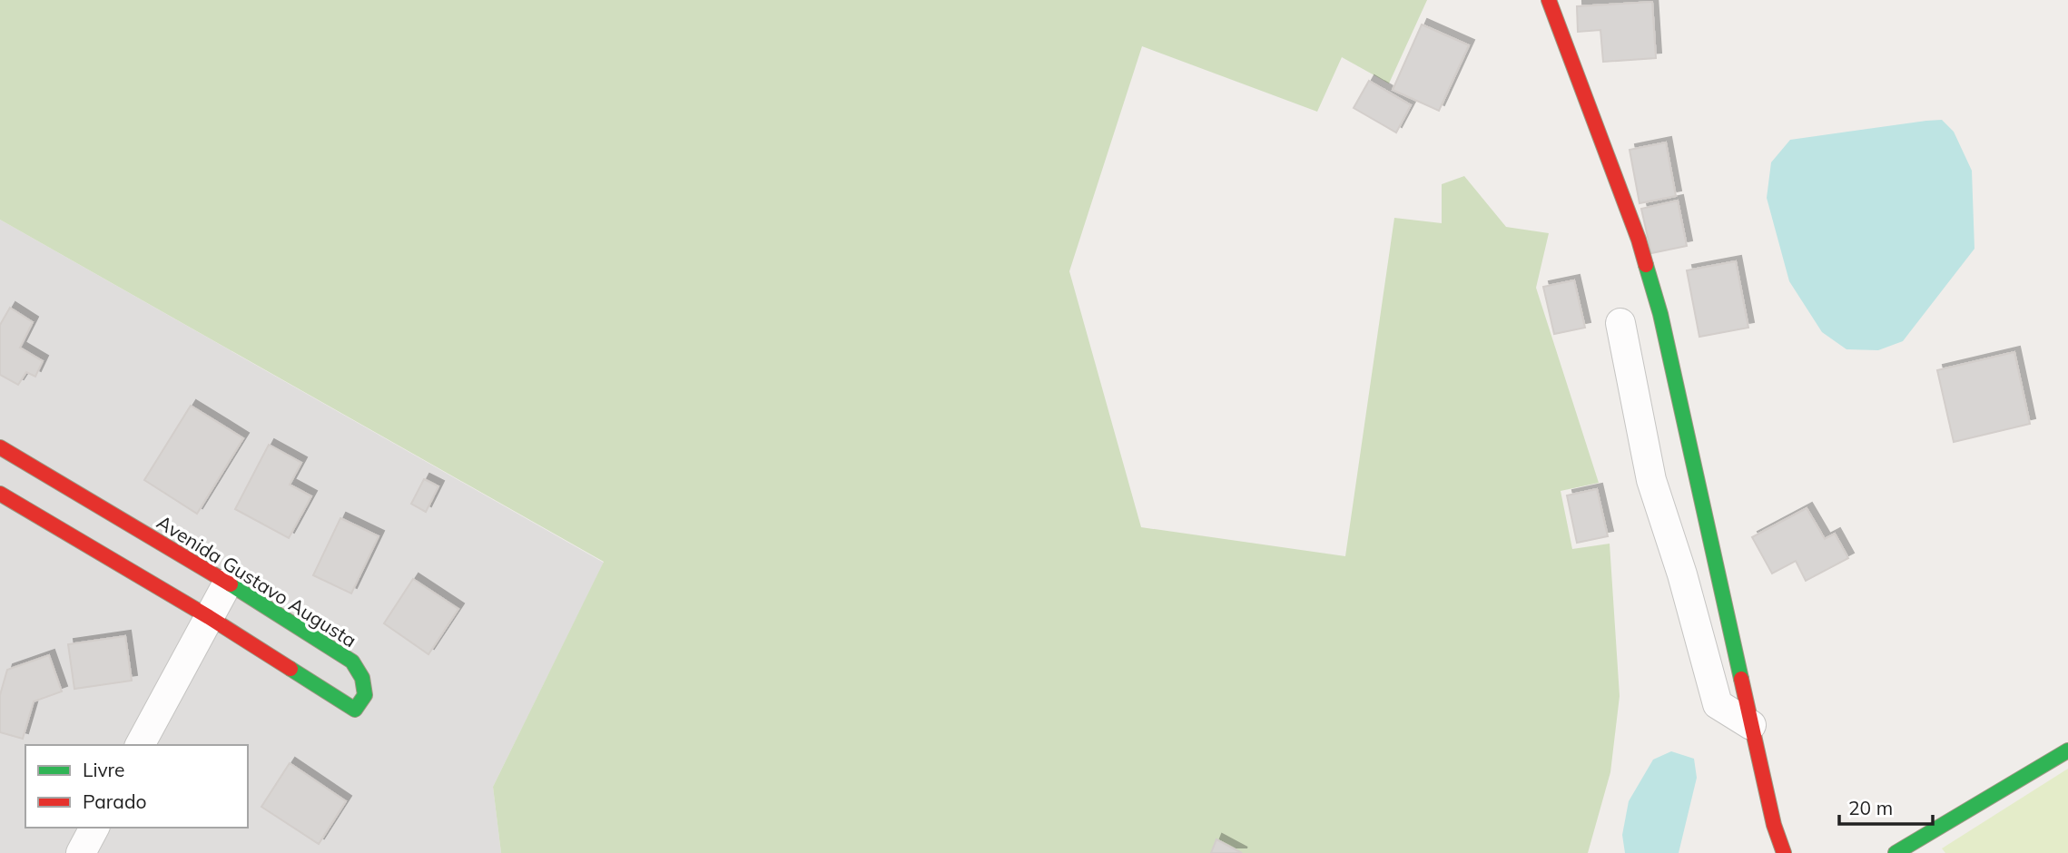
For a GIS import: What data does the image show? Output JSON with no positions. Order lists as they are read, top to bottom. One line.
{"streets":{"street":["Avenida Gustavo Augusta"]},"legend":["Livre","Parado"],"scale_bar":"20 m"}
